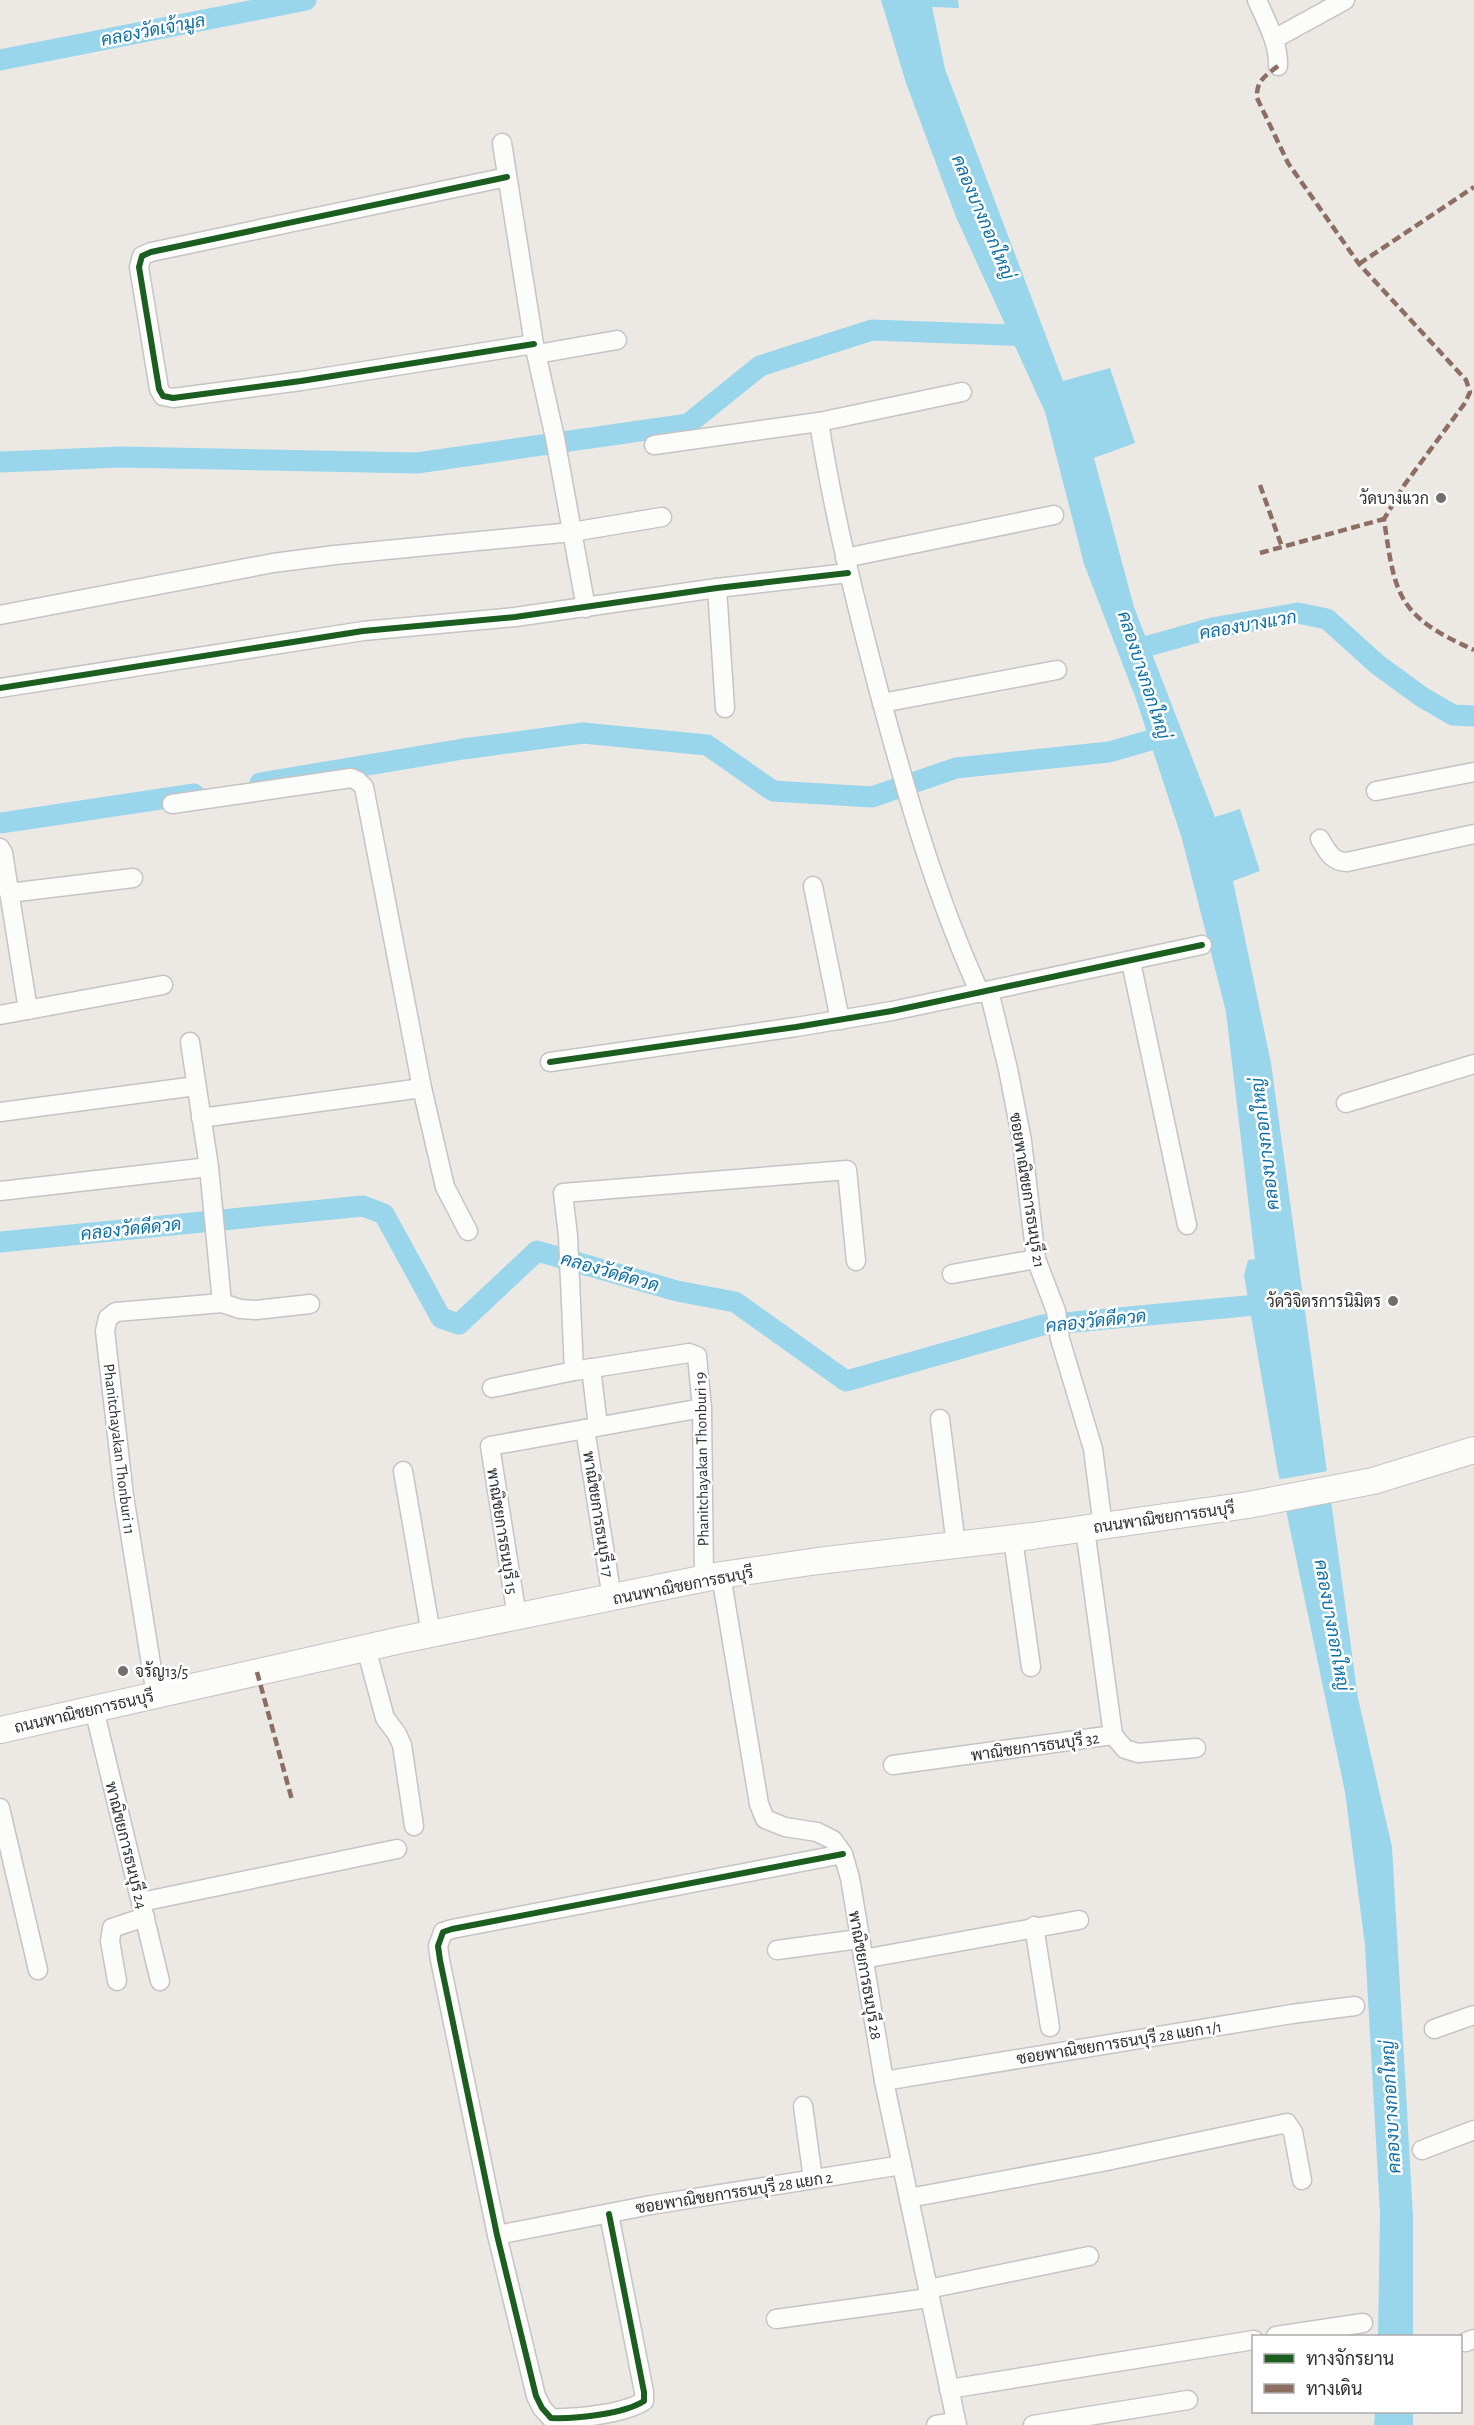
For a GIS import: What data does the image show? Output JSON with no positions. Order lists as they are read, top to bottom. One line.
{"streets":{"main road":["ถนนพาณิชยการธนบุรี"],"street":["ซอยพาณิชยการธนบุรี 21","Phanitchayakan Thonburi 11","Phanitchayakan Thonburi 19","พาณิชยการธนบุรี 17","พาณิชยการธนบุรี 15","พาณิชยการธนบุรี 32","พาณิชยการธนบุรี 24","พาณิชยการธนบุรี 28","ซอยพาณิชยการธนบุรี 28 แยก 1/1","ซอยพาณิชยการธนบุรี 28 แยก 2"]},"crossings":[["ซอยพาณิชยการธนบุรี 21","ถนนพาณิชยการธนบุรี"],["ซอยพาณิชยการธนบุรี 21","พาณิชยการธนบุรี 32"],["Phanitchayakan Thonburi 11","ถนนพาณิชยการธนบุรี"],["Phanitchayakan Thonburi 19","พาณิชยการธนบุรี 17"],["Phanitchayakan Thonburi 19","ถนนพาณิชยการธนบุรี"],["พาณิชยการธนบุรี 17","ถนนพาณิชยการธนบุรี"],["พาณิชยการธนบุรี 17","พาณิชยการธนบุรี 15"],["ถนนพาณิชยการธนบุรี","พาณิชยการธนบุรี 15"],["ถนนพาณิชยการธนบุรี","พาณิชยการธนบุรี 32"],["ถนนพาณิชยการธนบุรี","พาณิชยการธนบุรี 24"],["พาณิชยการธนบุรี 28","ซอยพาณิชยการธนบุรี 28 แยก 1/1"],["พาณิชยการธนบุรี 28","ซอยพาณิชยการธนบุรี 28 แยก 2"]],"water":["คลองวัดเจ้ามูล","คลองบางกอกใหญ่","คลองบางแวก","คลองวัดดีดวด"],"places":["วัดบางแวก","วัดวิจิตรการนิมิตร","จรัญ13/5"],"legend":["ทางจักรยาน","ทางเดิน"]}
